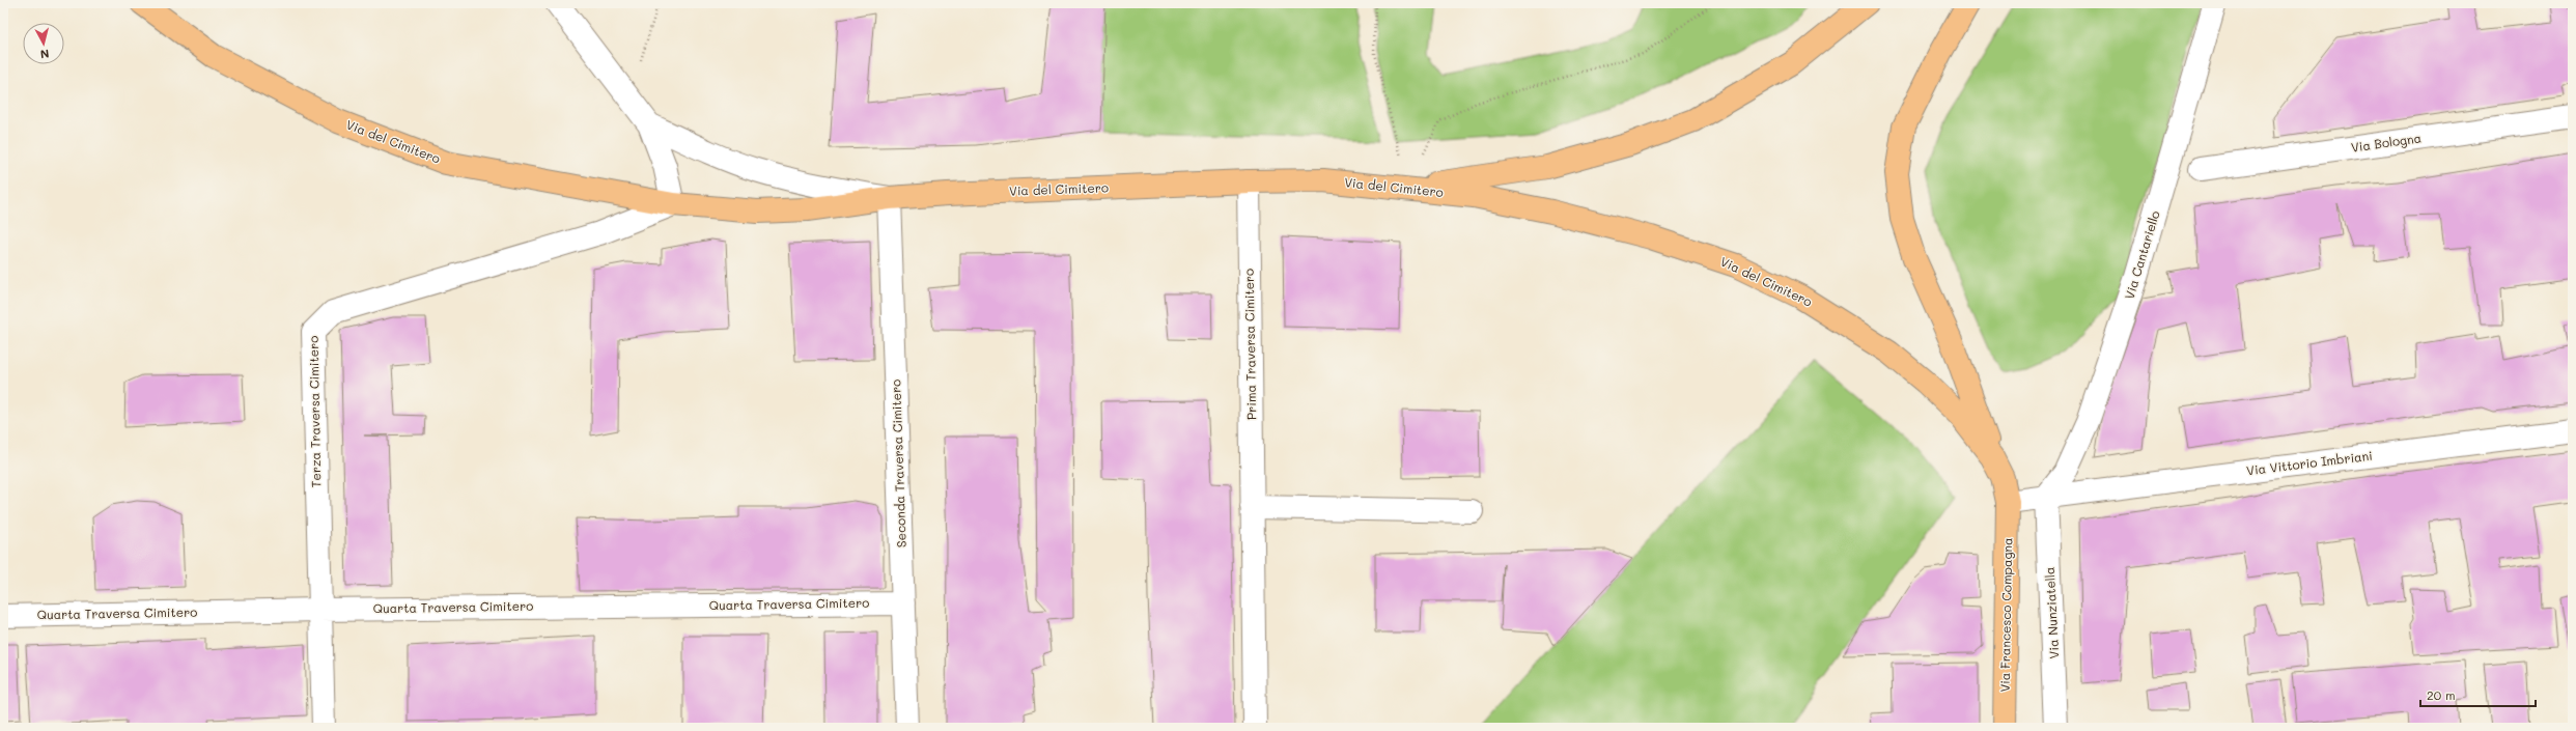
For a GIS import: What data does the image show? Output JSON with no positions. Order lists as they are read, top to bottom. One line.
{"streets":{"main road":["Via del Cimitero","Via Francesco Compagna"],"street":["Via Bologna","Via Cantariello","Prima Traversa Cimitero","Terza Traversa Cimitero","Seconda Traversa Cimitero","Via Vittorio Imbriani","Quarta Traversa Cimitero","Via Nunziatella"]},"crossings":[["Via del Cimitero","Prima Traversa Cimitero"],["Via del Cimitero","Terza Traversa Cimitero"],["Via del Cimitero","Seconda Traversa Cimitero"],["Via del Cimitero","Via Vittorio Imbriani"],["Via del Cimitero","Via Francesco Compagna"],["Via Cantariello","Via Vittorio Imbriani"],["Via Cantariello","Via Nunziatella"],["Terza Traversa Cimitero","Quarta Traversa Cimitero"],["Seconda Traversa Cimitero","Quarta Traversa Cimitero"],["Via Vittorio Imbriani","Via Nunziatella"],["Via Vittorio Imbriani","Via Francesco Compagna"]],"scale_bar":"20 m","north":"bottom"}
